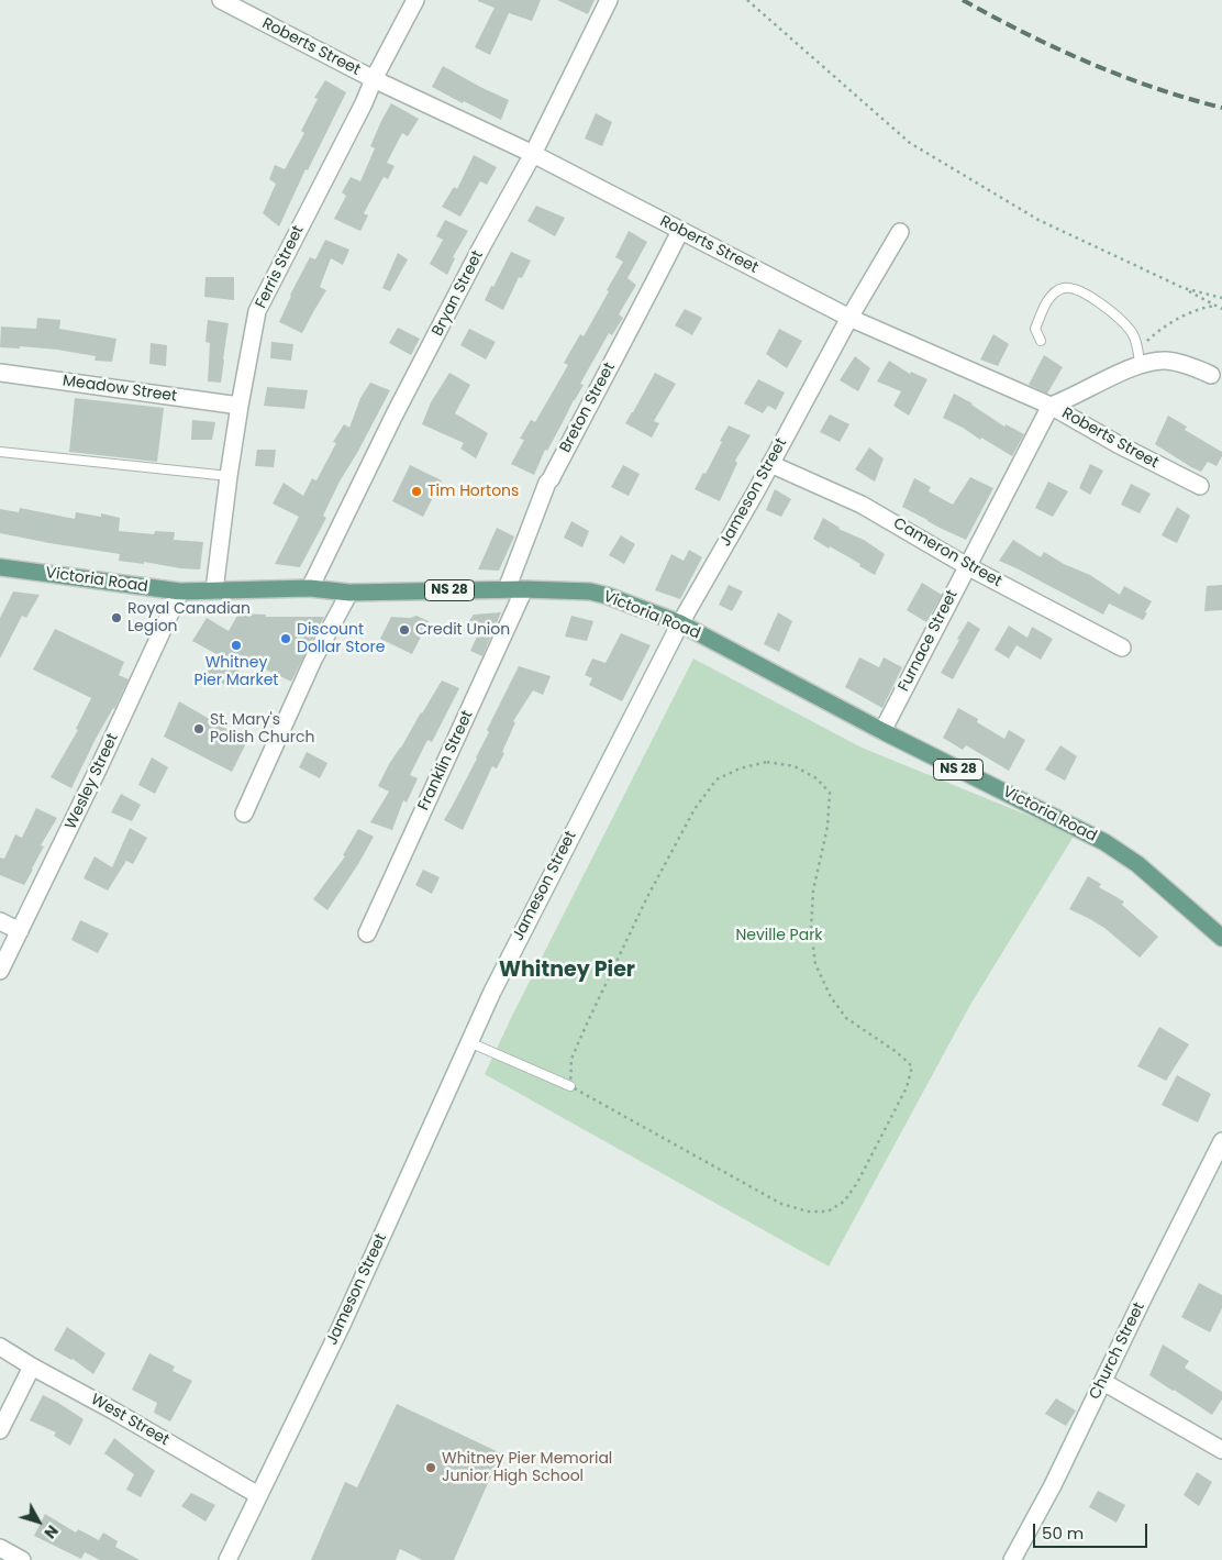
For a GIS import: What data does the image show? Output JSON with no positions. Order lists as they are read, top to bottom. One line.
{"streets":{"main road":["Victoria Road","NS 28"],"street":["Roberts Street","Ferris Street","Bryan Street","Meadow Street","Breton Street","Jameson Street","Cameron Street","Furnace Street","Franklin Street","Wesley Street","Church Street","West Street"]},"crossings":[["Roberts Street","Ferris Street"],["Roberts Street","Bryan Street"],["Roberts Street","Breton Street"],["Roberts Street","Jameson Street"],["Roberts Street","Furnace Street"],["Ferris Street","Meadow Street"],["Ferris Street","Victoria Road"],["Bryan Street","Victoria Road"],["Breton Street","Victoria Road"],["Jameson Street","Cameron Street"],["Jameson Street","Victoria Road"],["Jameson Street","West Street"],["Cameron Street","Furnace Street"],["Victoria Road","Furnace Street"],["Victoria Road","Franklin Street"],["Victoria Road","Wesley Street"]],"districts":["Whitney Pier"],"parks":["Neville Park"],"places":["Tim Hortons","Royal Canadian Legion","Credit Union","Discount Dollar Store","Whitney Pier Market","St. Mary's Polish Church","Whitney Pier Memorial Junior High School"],"scale_bar":"50 m","north":"bottom right"}
